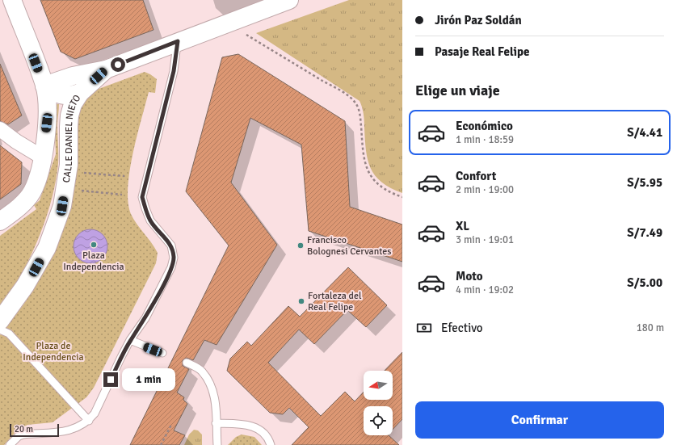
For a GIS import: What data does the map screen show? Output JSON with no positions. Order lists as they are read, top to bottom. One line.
{"streets":{"street":["CALLE DANIEL NIETO"]},"parks":["Plaza de Independencia"],"places":["Plaza Independencia","Francisco Bolognesi Cervantes","Fortaleza del Real Felipe"],"scale_bar":"20 m","north":"left","page":{"banner":["Jirón Paz Soldán","Pasaje Real Felipe"],"heading":"Elige un viaje","list":[{"name":"Económico","note":"1 min · 18:59","value":"S/4.41"},{"name":"Confort","note":"2 min · 19:00","value":"S/5.95"},{"name":"XL","note":"3 min · 19:01","value":"S/7.49"},{"name":"Moto","note":"4 min · 19:02","value":"S/5.00"}],"pay":["Efectivo","180 m"],"bubble":"1 min","buttons":"Confirmar","scale":"20 m"}}
